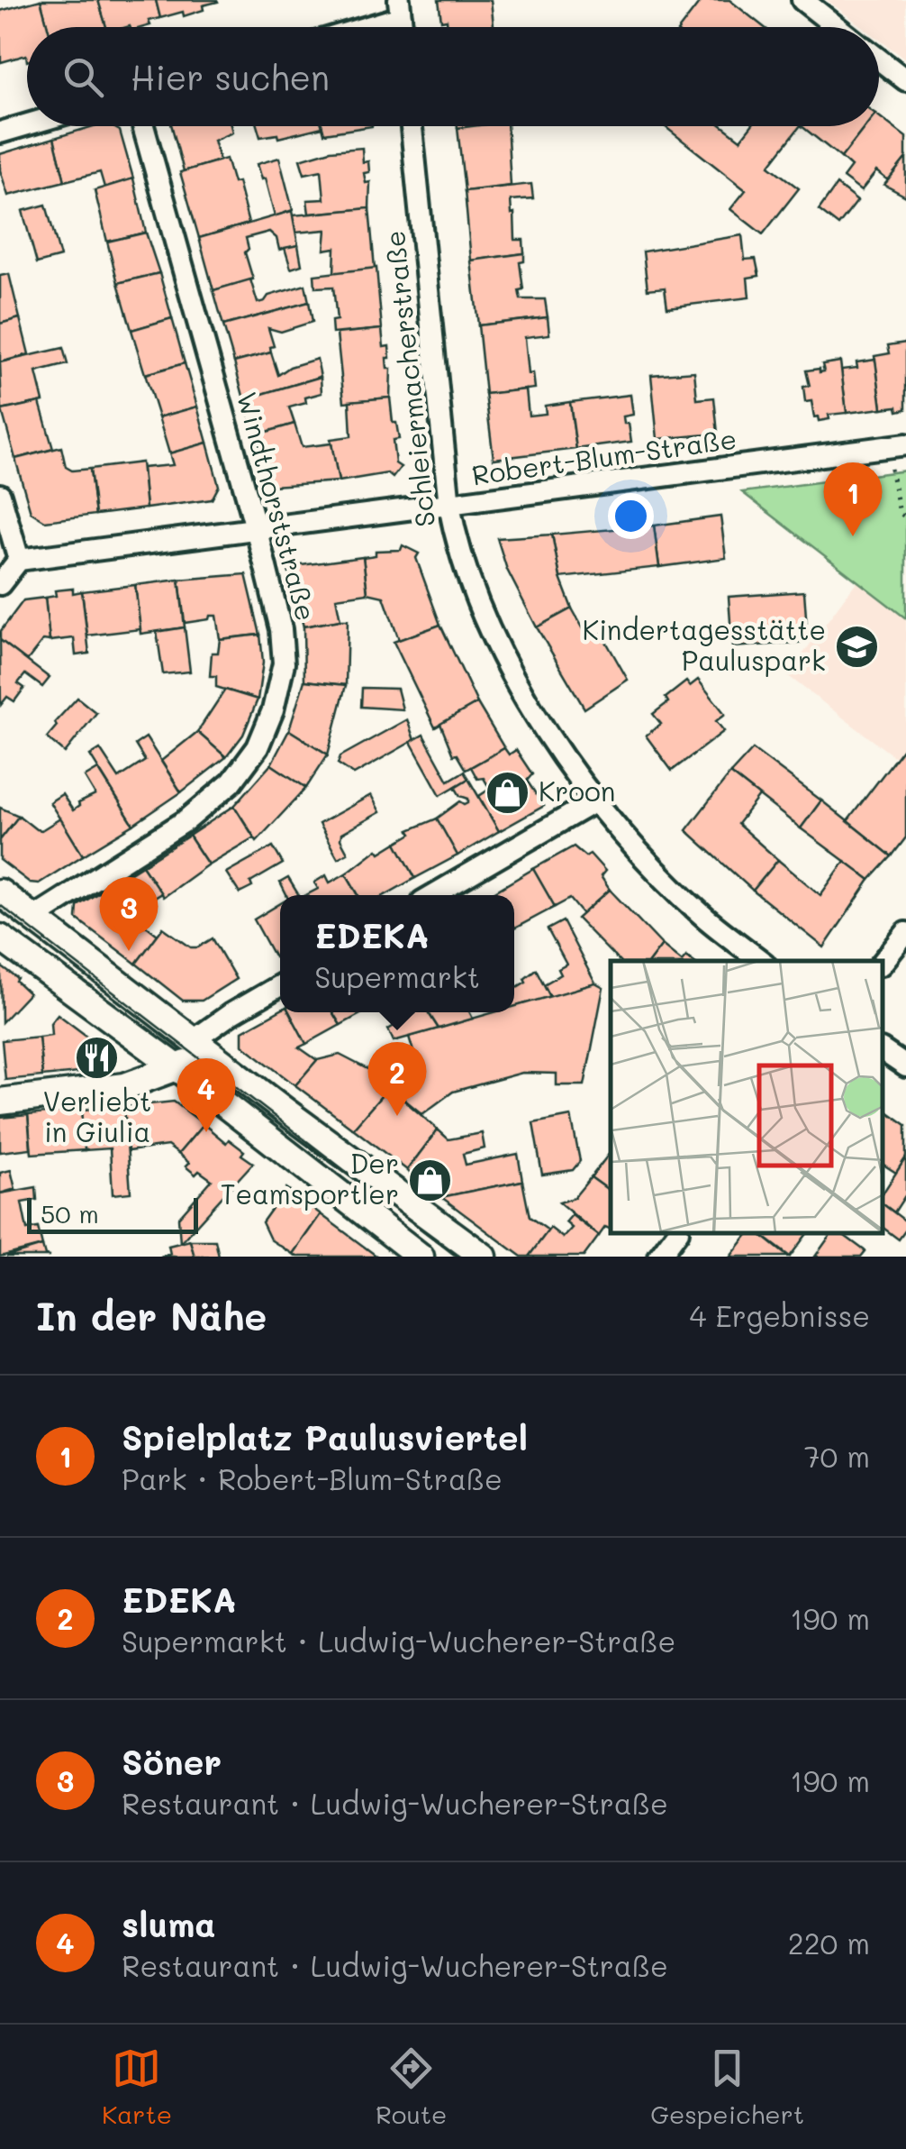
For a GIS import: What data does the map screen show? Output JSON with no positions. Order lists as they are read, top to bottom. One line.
{"streets":{"street":["Schleiermacherstraße","Robert-Blum-Straße","Windthorststraße"]},"crossings":[["Schleiermacherstraße","Robert-Blum-Straße"],["Robert-Blum-Straße","Windthorststraße"]],"places":{"school or university":["Kindertagesstätte Pauluspark"],"shop":["Kroon","Der Teamsportler"],"restaurant":["Verliebt in Giulia"]},"scale_bar":"50 m","page":{"search":"Hier suchen","pins":["1","3","2","4"],"popup":["EDEKA","Supermarkt"],"scale":"50 m","heading":["In der Nähe","4 Ergebnisse"],"list":[{"mark":"1","name":"Spielplatz Paulusviertel","note":"Park · Robert-Blum-Straße","value":"70 m"},{"mark":"2","name":"EDEKA","note":"Supermarkt · Ludwig-Wucherer-Straße","value":"190 m"},{"mark":"3","name":"Söner","note":"Restaurant · Ludwig-Wucherer-Straße","value":"190 m"},{"mark":"4","name":"sluma","note":"Restaurant · Ludwig-Wucherer-Straße","value":"220 m"}],"nav":["Karte","Route","Gespeichert"]}}
